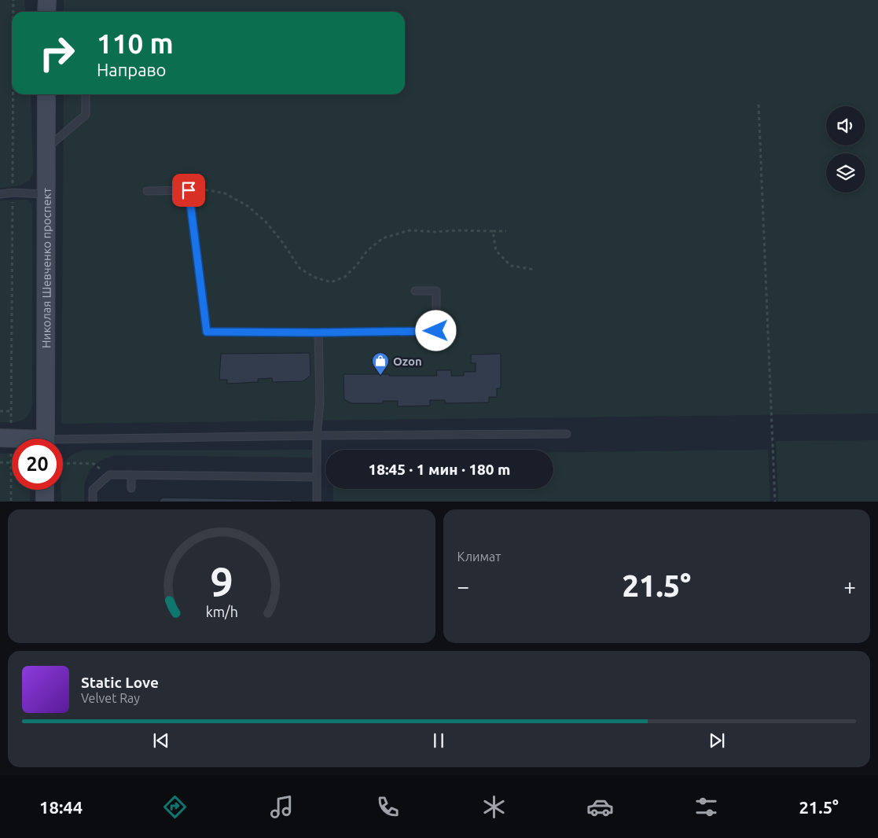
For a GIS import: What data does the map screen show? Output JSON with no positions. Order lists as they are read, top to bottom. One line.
{"streets":{"main road":["Николая Шевченко проспект"]},"places":{"shop":["Ozon"]},"page":{"turn":["110 m","Направо"],"limit":"20","trip":"18:45 · 1 мин · 180 m","tile":"Климат","heat":["−","21.5°","+"],"song":["Static Love","Velvet Ray"],"tabs":["18:44","21.5°"],"gauge":["9","km/h"]}}
